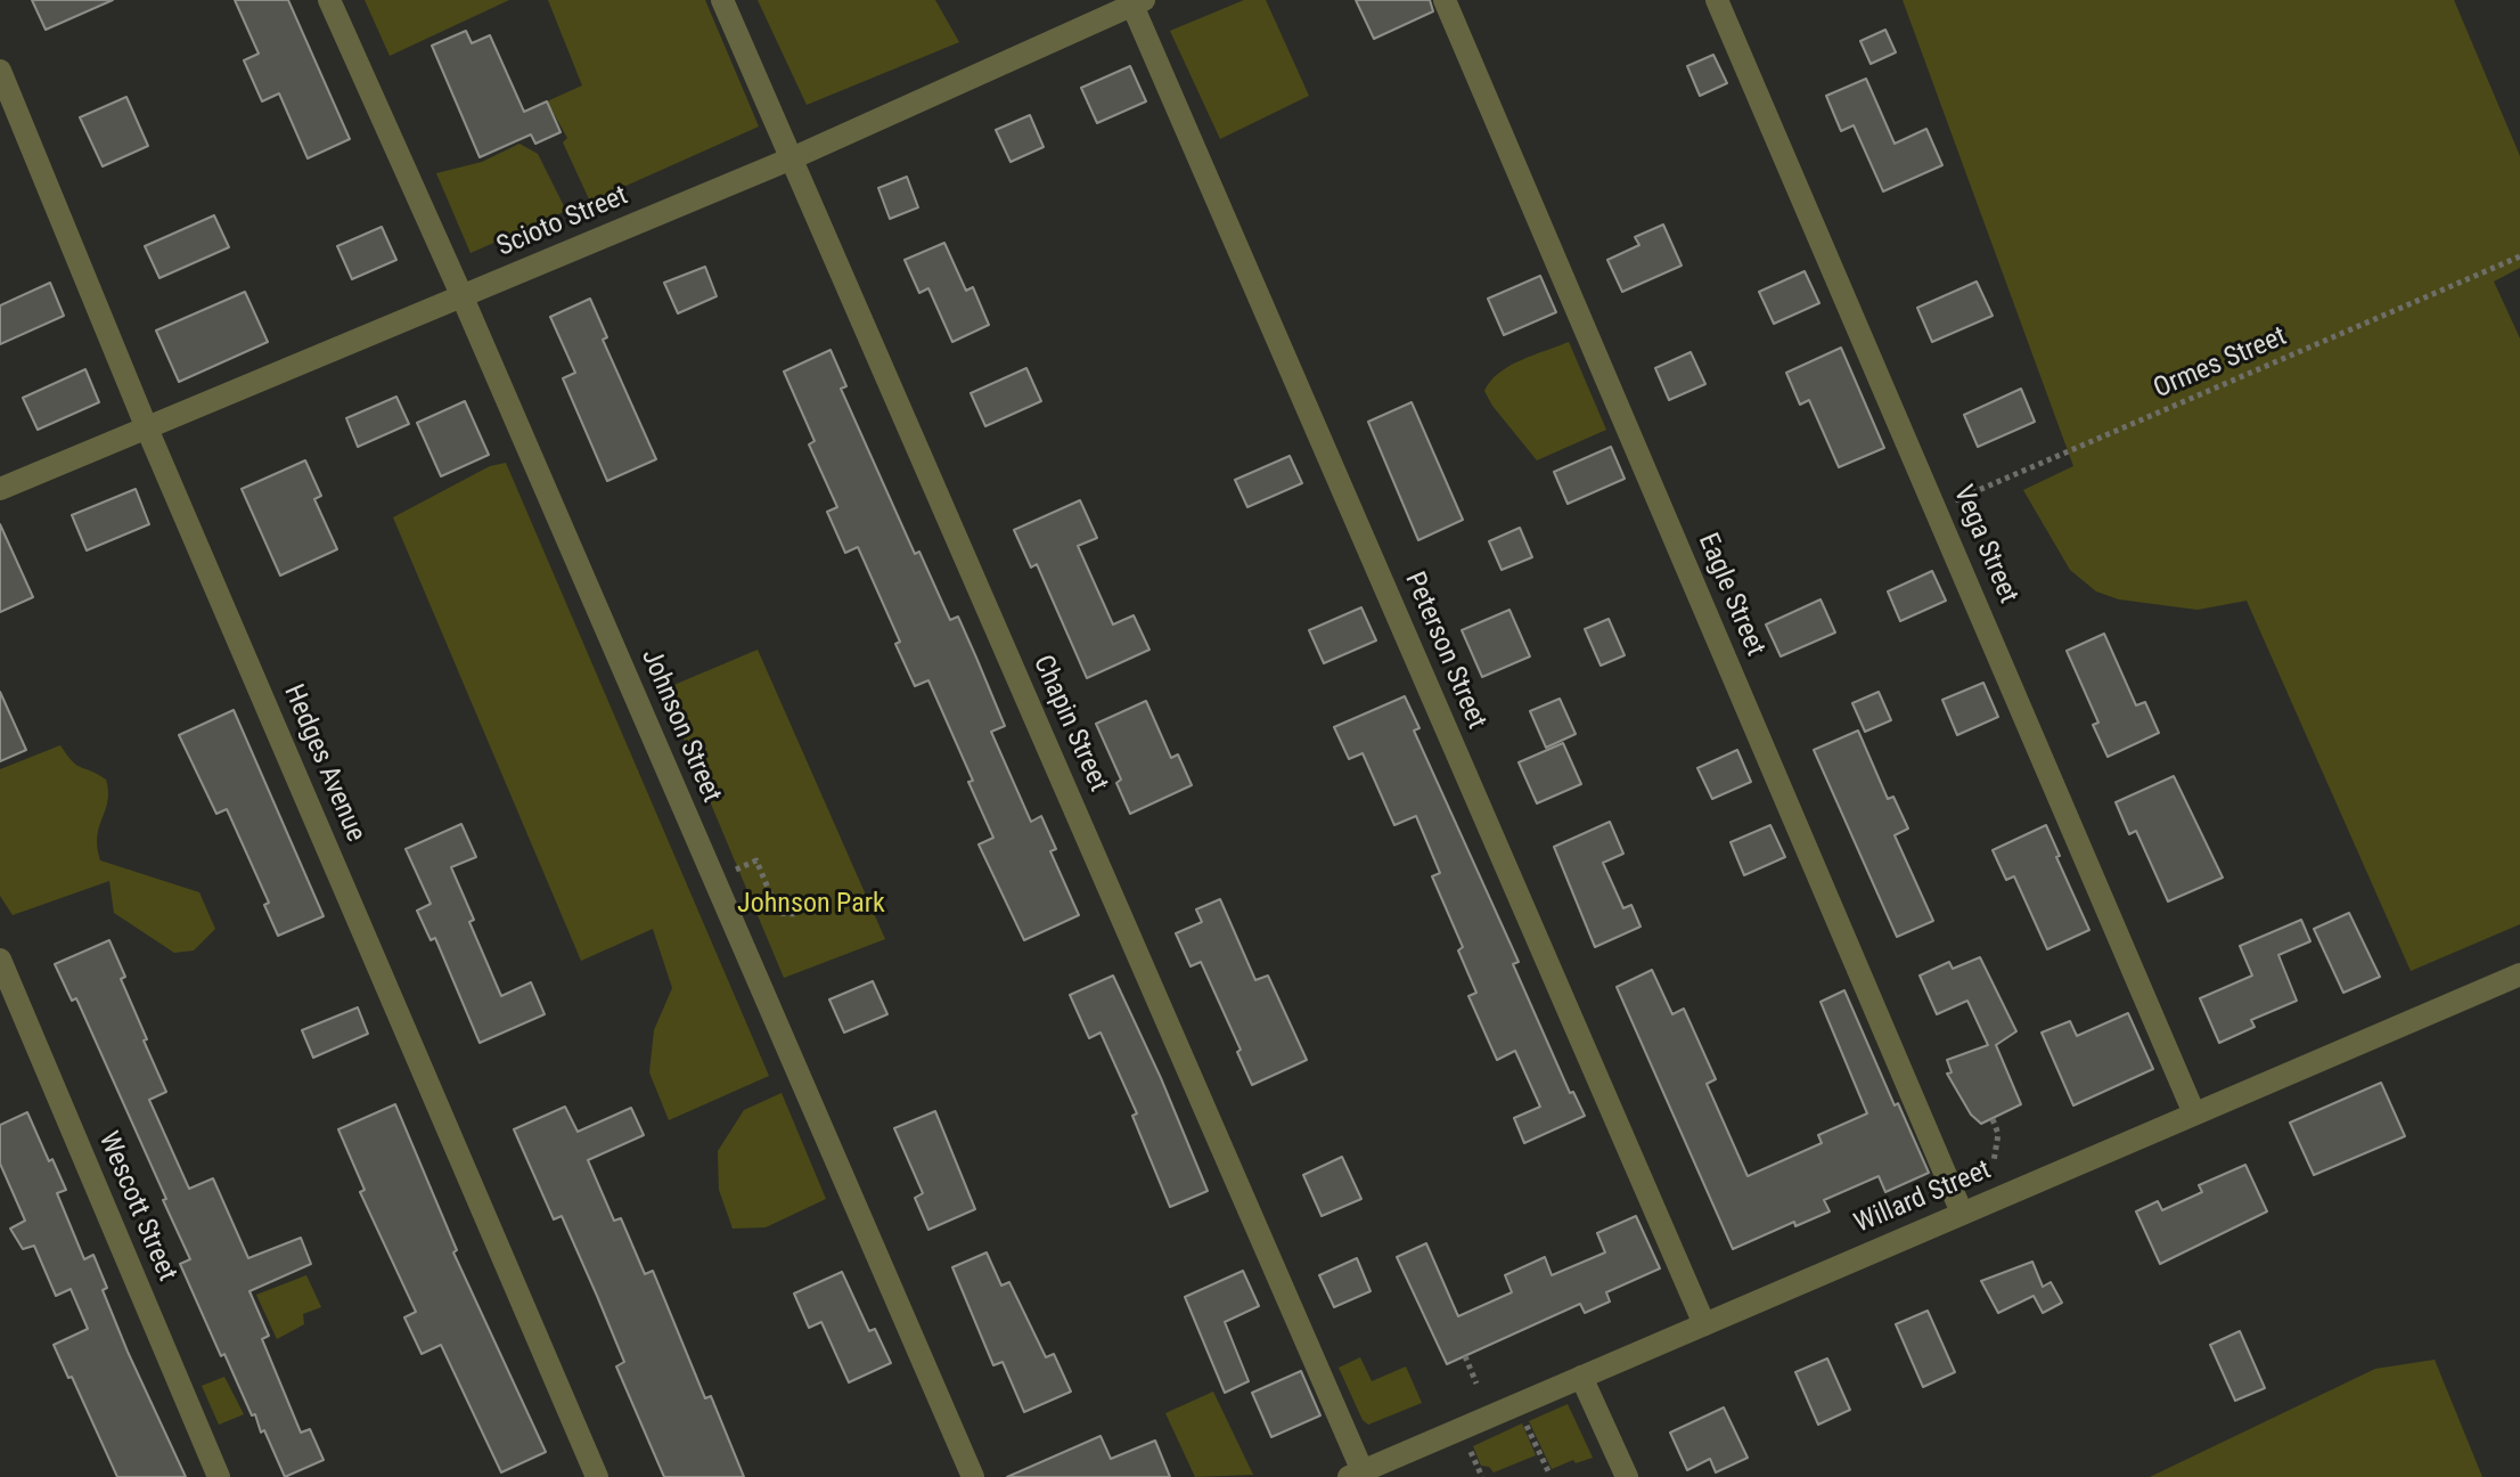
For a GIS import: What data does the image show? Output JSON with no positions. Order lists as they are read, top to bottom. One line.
{"streets":{"street":["Scioto Street","Vega Street","Eagle Street","Peterson Street","Chapin Street","Johnson Street","Hedges Avenue","Willard Street","Wescott Street"],"path":["Ormes Street"]},"crossings":[["Scioto Street","Peterson Street"],["Scioto Street","Chapin Street"],["Scioto Street","Johnson Street"],["Scioto Street","Hedges Avenue"],["Ormes Street","Vega Street"],["Vega Street","Willard Street"],["Eagle Street","Willard Street"],["Peterson Street","Willard Street"],["Chapin Street","Willard Street"]],"parks":["Johnson Park"]}
